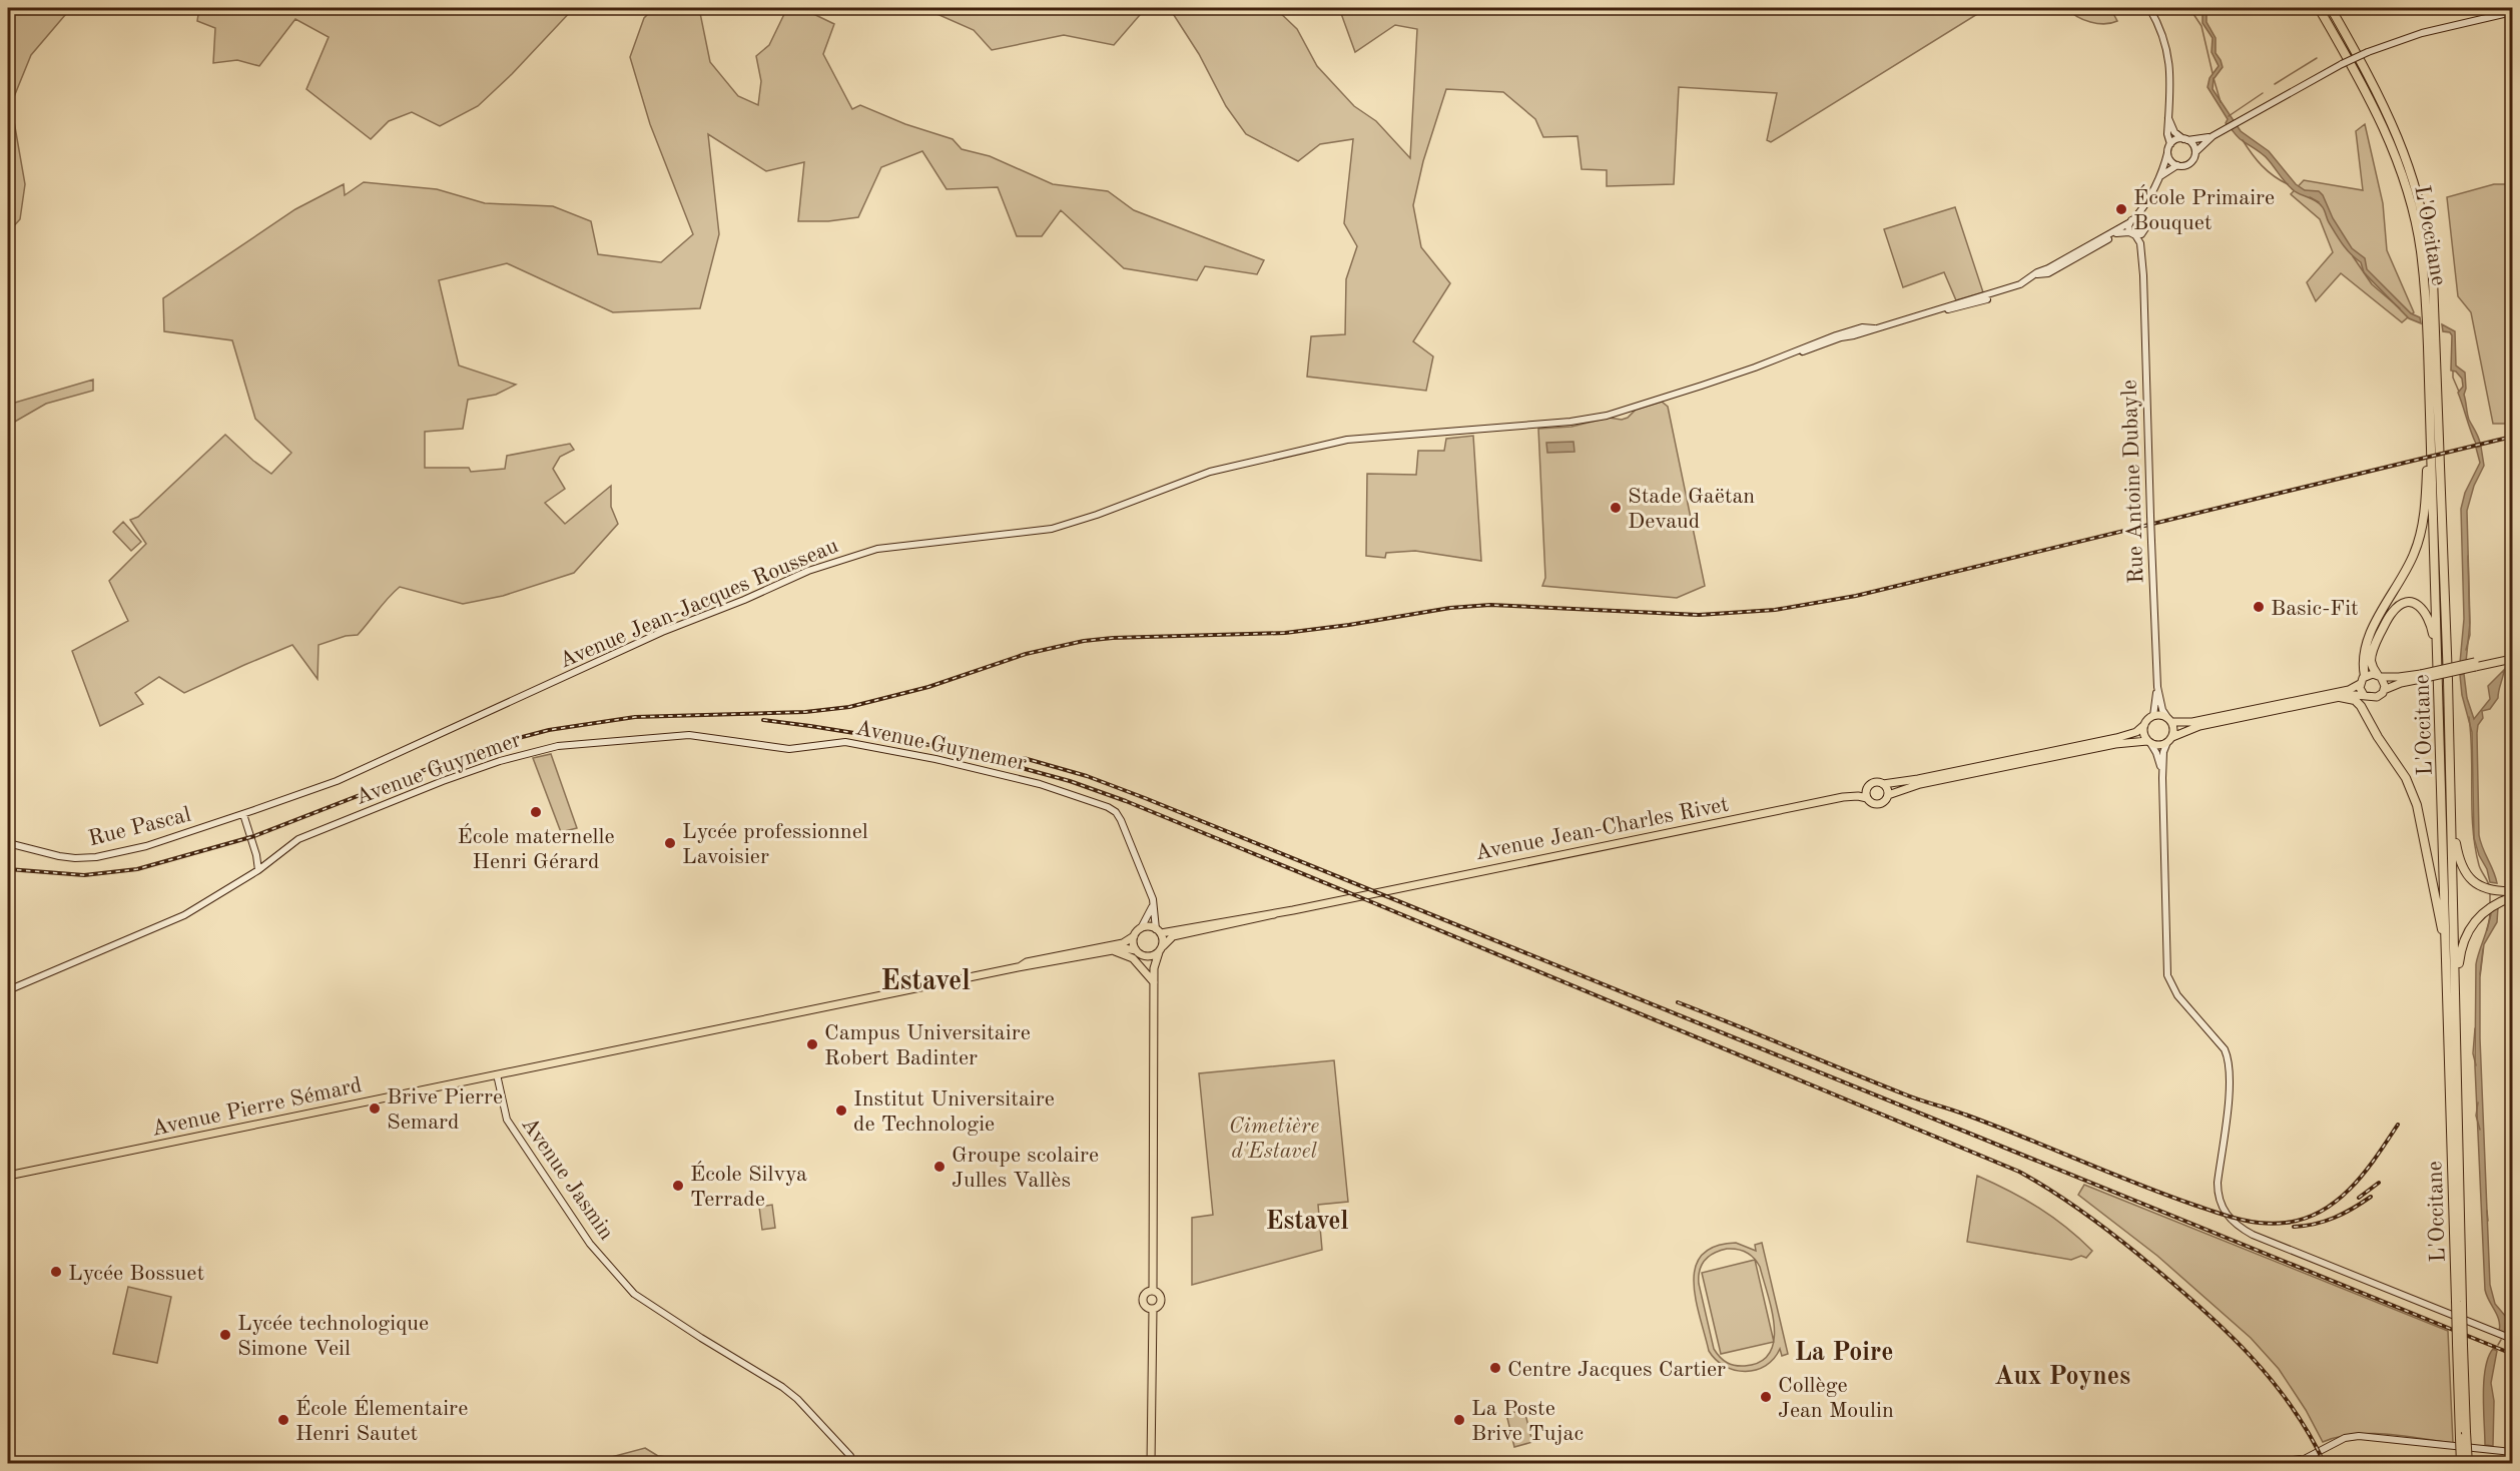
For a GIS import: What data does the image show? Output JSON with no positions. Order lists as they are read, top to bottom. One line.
{"streets":{"highway":["L'Occitane"],"main road":["Rue Antoine Dubayle","Avenue Jean-Jacques Rousseau","Avenue Guynemer","Rue Pascal","Avenue Jean-Charles Rivet","Avenue Pierre Sémard","Avenue Jasmin"]},"crossings":[["Avenue Jean-Jacques Rousseau","Rue Pascal"],["Avenue Pierre Sémard","Avenue Jasmin"]],"districts":["Estavel","Estavel","La Poire","Aux Poynes"],"parks":["Cimetière d'Estavel"],"places":["École Primaire Bouquet","Stade Gaëtan Devaud","Basic-Fit","École maternelle Henri Gérard","Lycée professionnel Lavoisier","Campus Universitaire Robert Badinter","Brive Pierre Semard","Institut Universitaire de Technologie","Groupe scolaire Julles Vallès","École Silvya Terrade","Lycée Bossuet","Lycée technologique Simone Veil","Centre Jacques Cartier","Collège Jean Moulin","École Élementaire Henri Sautet","La Poste Brive Tujac"]}
